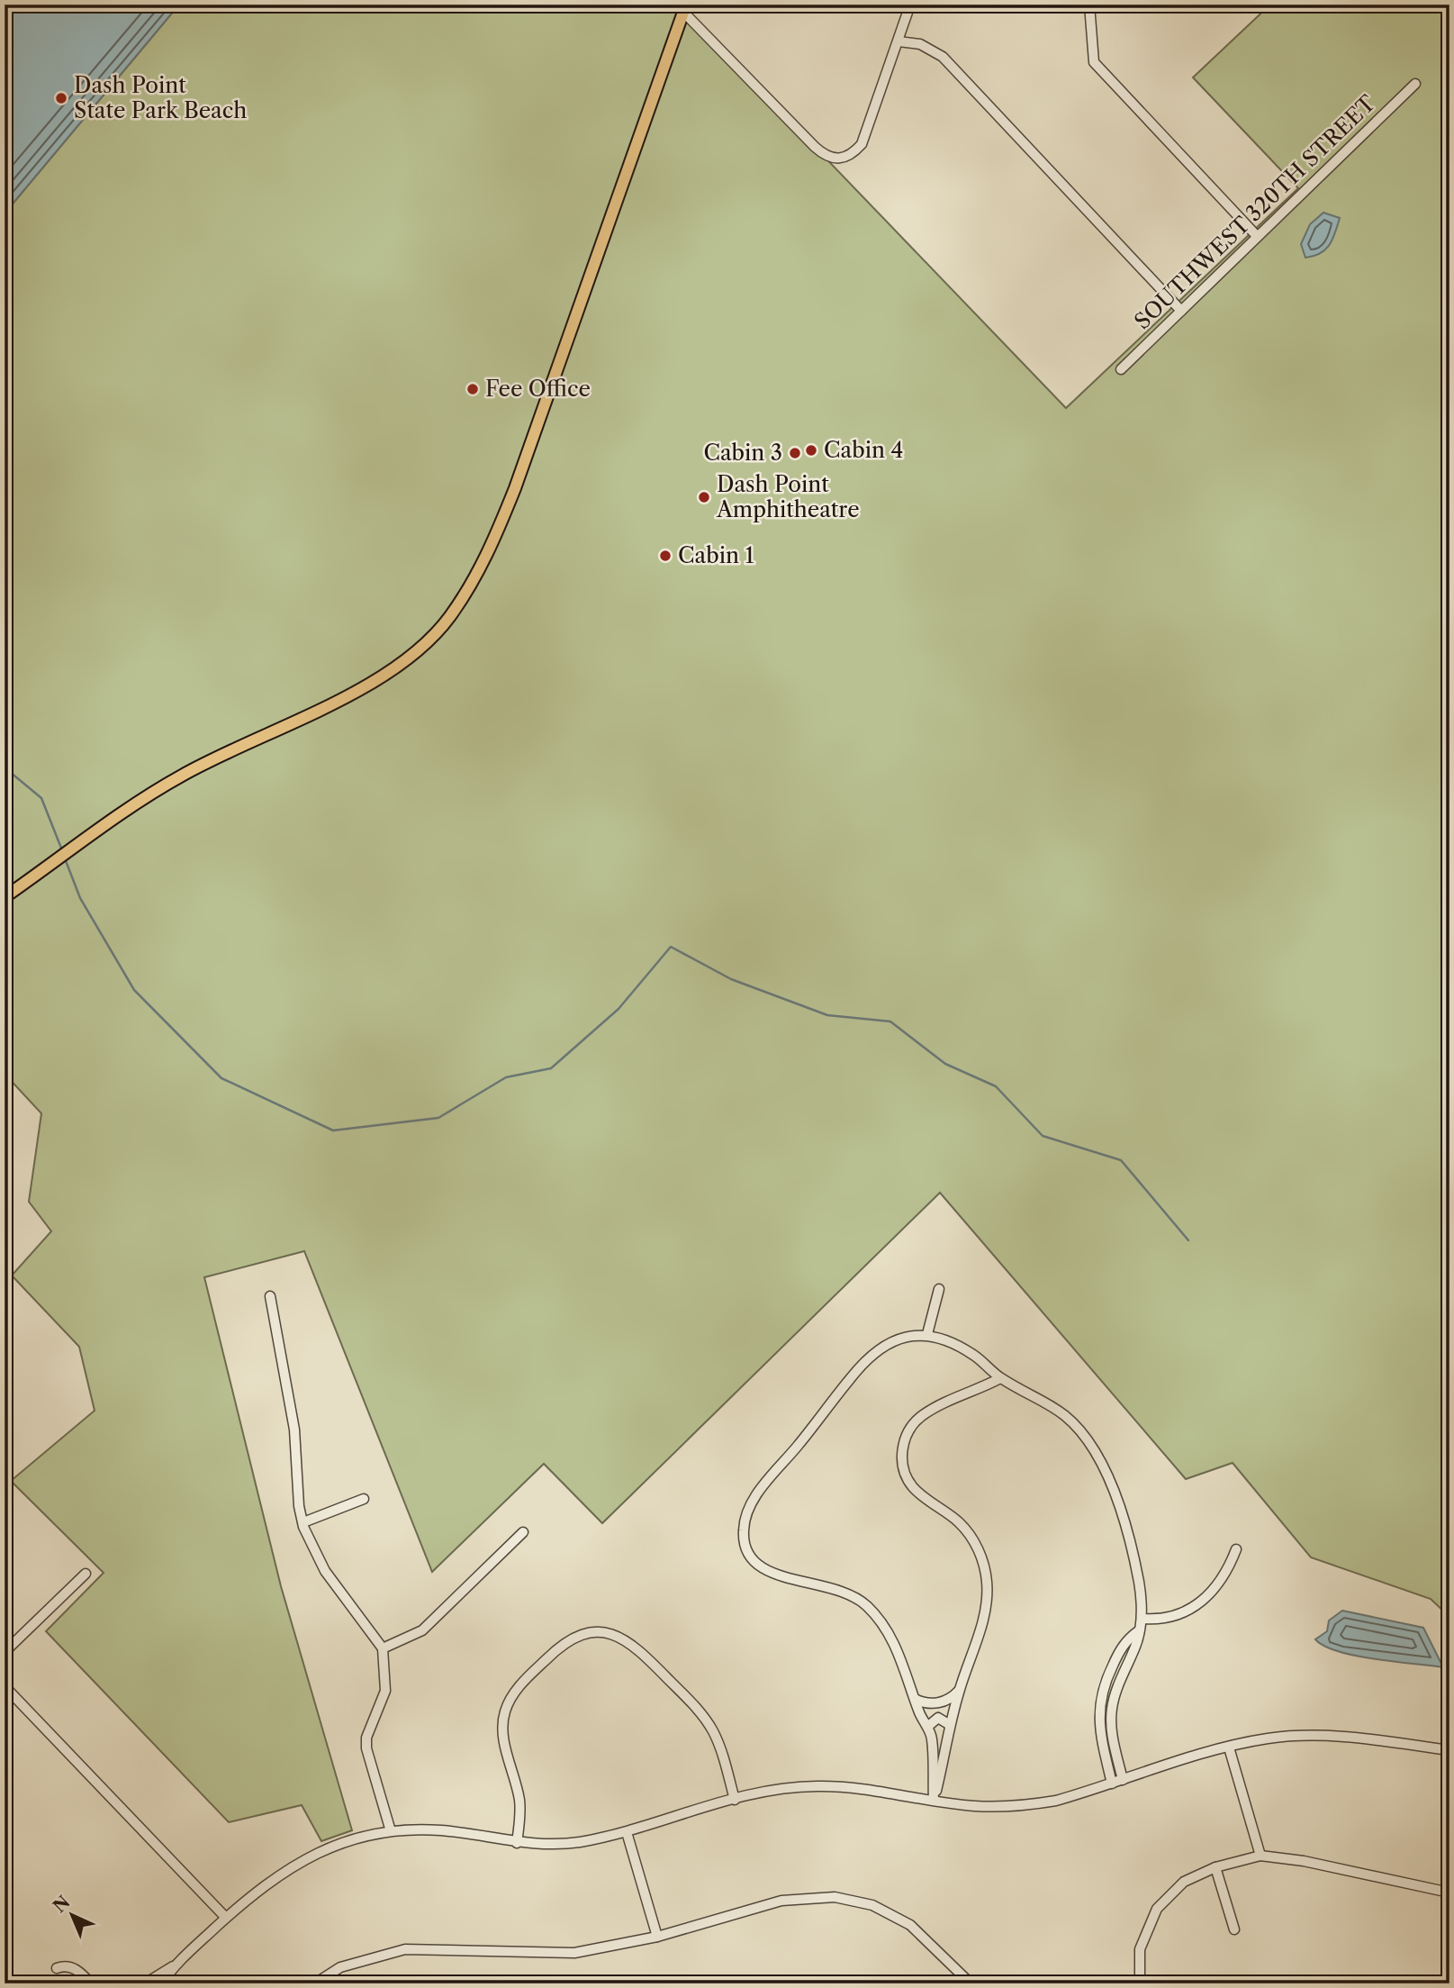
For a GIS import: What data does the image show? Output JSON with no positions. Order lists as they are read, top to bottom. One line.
{"streets":{"street":["SOUTHWEST 320TH STREET"]},"places":["Dash Point State Park Beach","Fee Office","Cabin 4","Cabin 3","Dash Point Amphitheatre","Cabin 1"],"north":"top left"}
